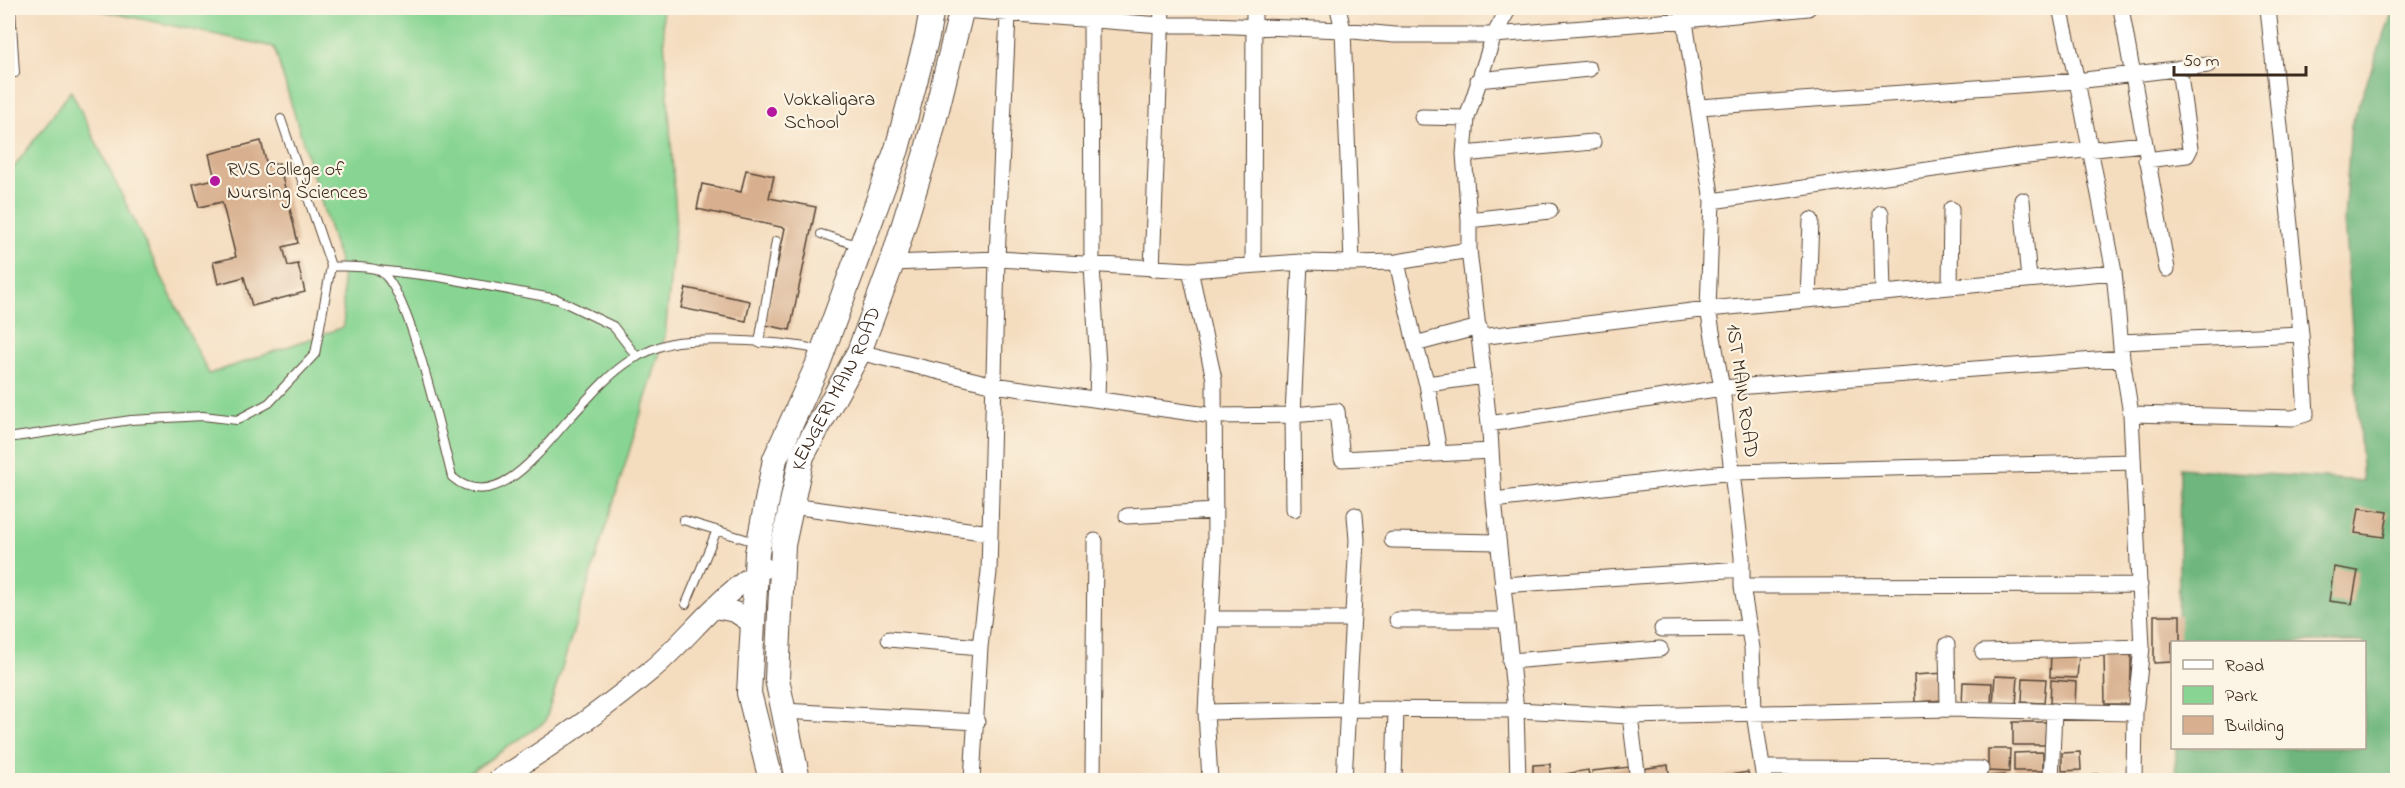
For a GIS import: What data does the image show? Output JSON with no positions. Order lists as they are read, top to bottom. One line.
{"streets":{"main road":["KENGERI MAIN ROAD"],"street":["1ST MAIN ROAD"]},"places":["Vokkaligara School","RVS College of Nursing Sciences"],"legend":["Road","Park","Building"],"scale_bar":"50 m"}
